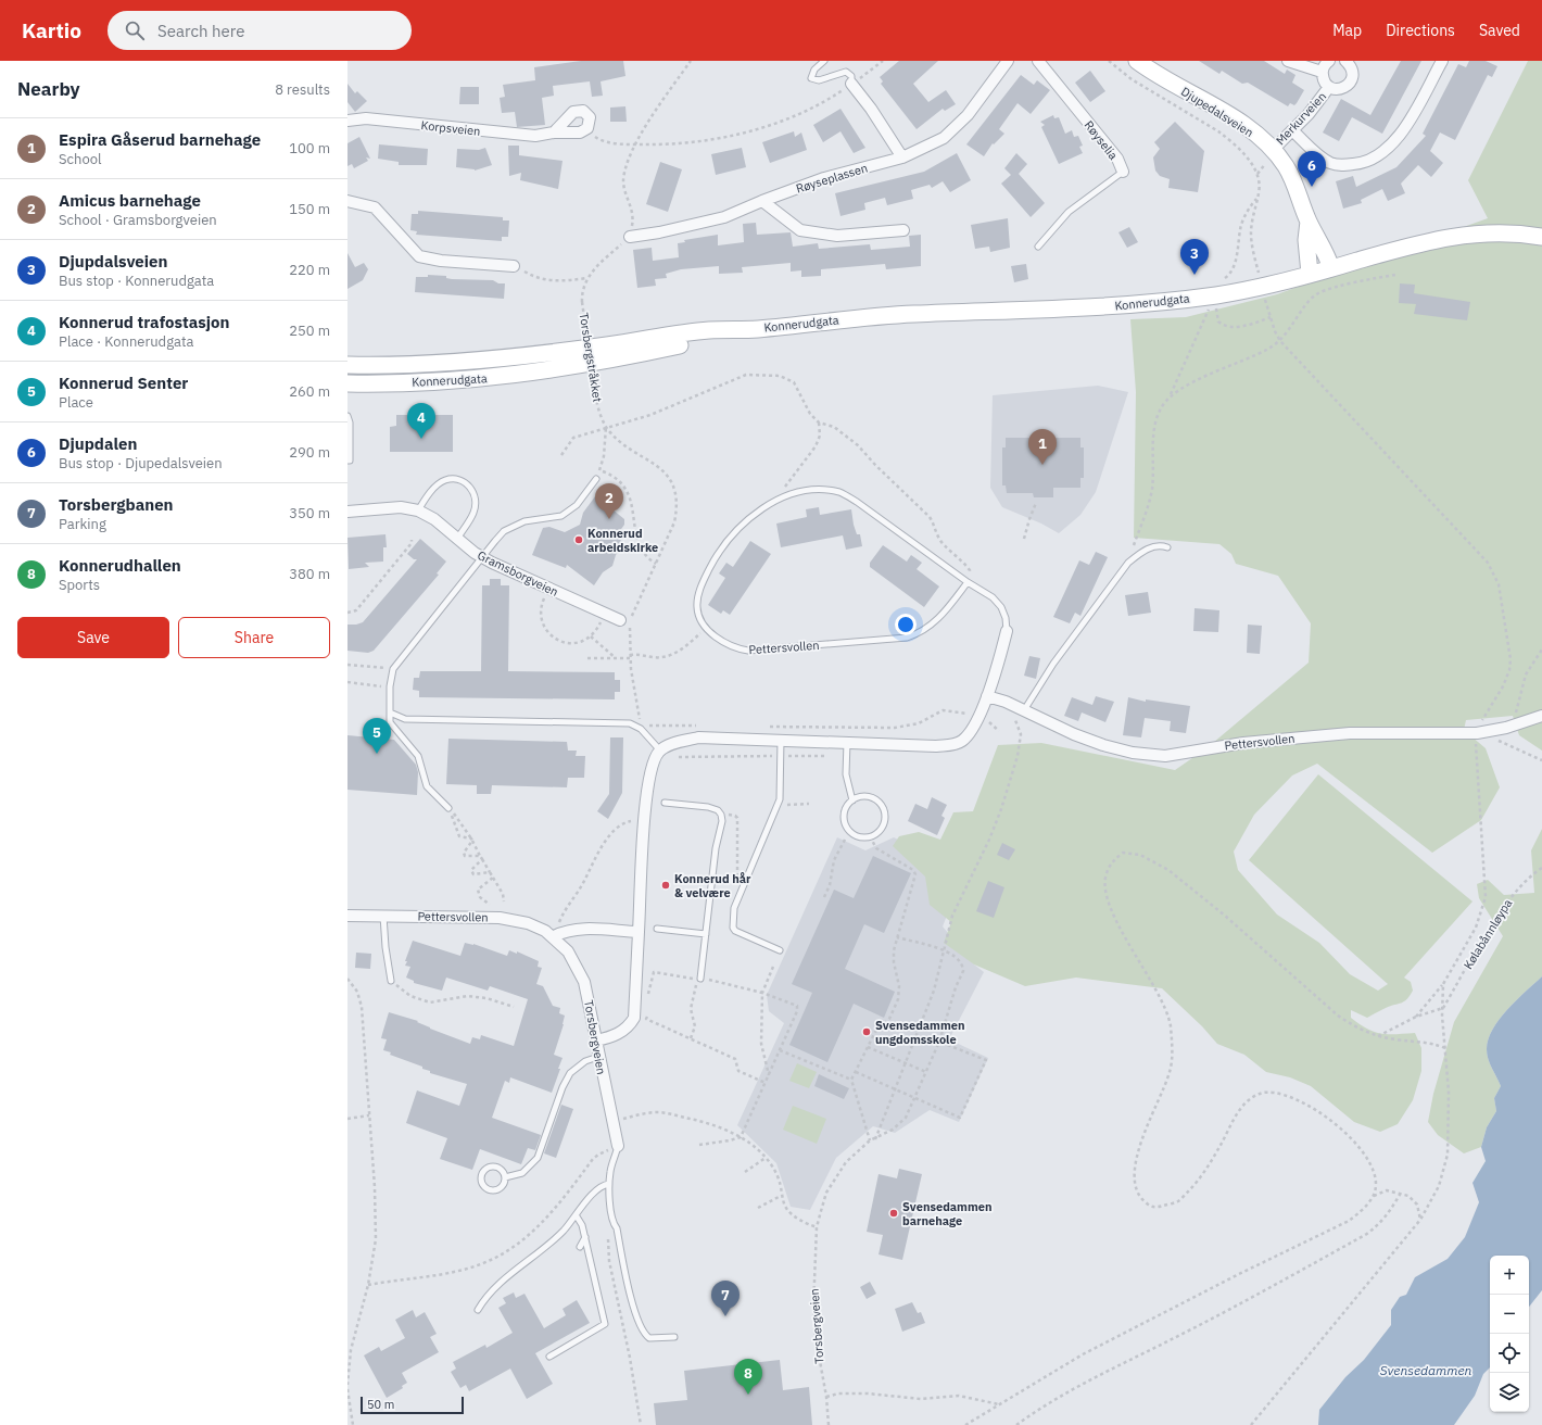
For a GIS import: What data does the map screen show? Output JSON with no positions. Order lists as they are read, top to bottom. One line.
{"streets":{"main road":["Djupedalsveien","Konnerudgata"],"street":["Merkurveien","Korpsveien","Røyselia","Røyseplassen","Gramsborgveien","Pettersvollen","Torsbergveien"],"path":["Torsbergstråkket","Kølabånnløypa"]},"crossings":[["Djupedalsveien","Merkurveien"],["Djupedalsveien","Konnerudgata"],["Pettersvollen","Torsbergveien"]],"water":["Svensedammen"],"places":["Konnerud arbeidskirke","Konnerud hår & velvære","Svensedammen ungdomsskole","Svensedammen barnehage"],"scale_bar":"50 m","page":{"header":"Kartio","search":"Search here","nav":["Map","Directions","Saved"],"heading":["Nearby","8 results"],"list":[{"mark":"1","name":"Espira Gåserud barnehage","note":"School","value":"100 m"},{"mark":"2","name":"Amicus barnehage","note":"School · Gramsborgveien","value":"150 m"},{"mark":"3","name":"Djupdalsveien","note":"Bus stop · Konnerudgata","value":"220 m"},{"mark":"4","name":"Konnerud trafostasjon","note":"Place · Konnerudgata","value":"250 m"},{"mark":"5","name":"Konnerud Senter","note":"Place","value":"260 m"},{"mark":"6","name":"Djupdalen","note":"Bus stop · Djupedalsveien","value":"290 m"},{"mark":"7","name":"Torsbergbanen","note":"Parking","value":"350 m"},{"mark":"8","name":"Konnerudhallen","note":"Sports","value":"380 m"}],"pins":["6","3","4","1","2","5","7","8"],"buttons":["Save","Share"],"map_buttons":["+","−"],"scale":"50 m"}}
